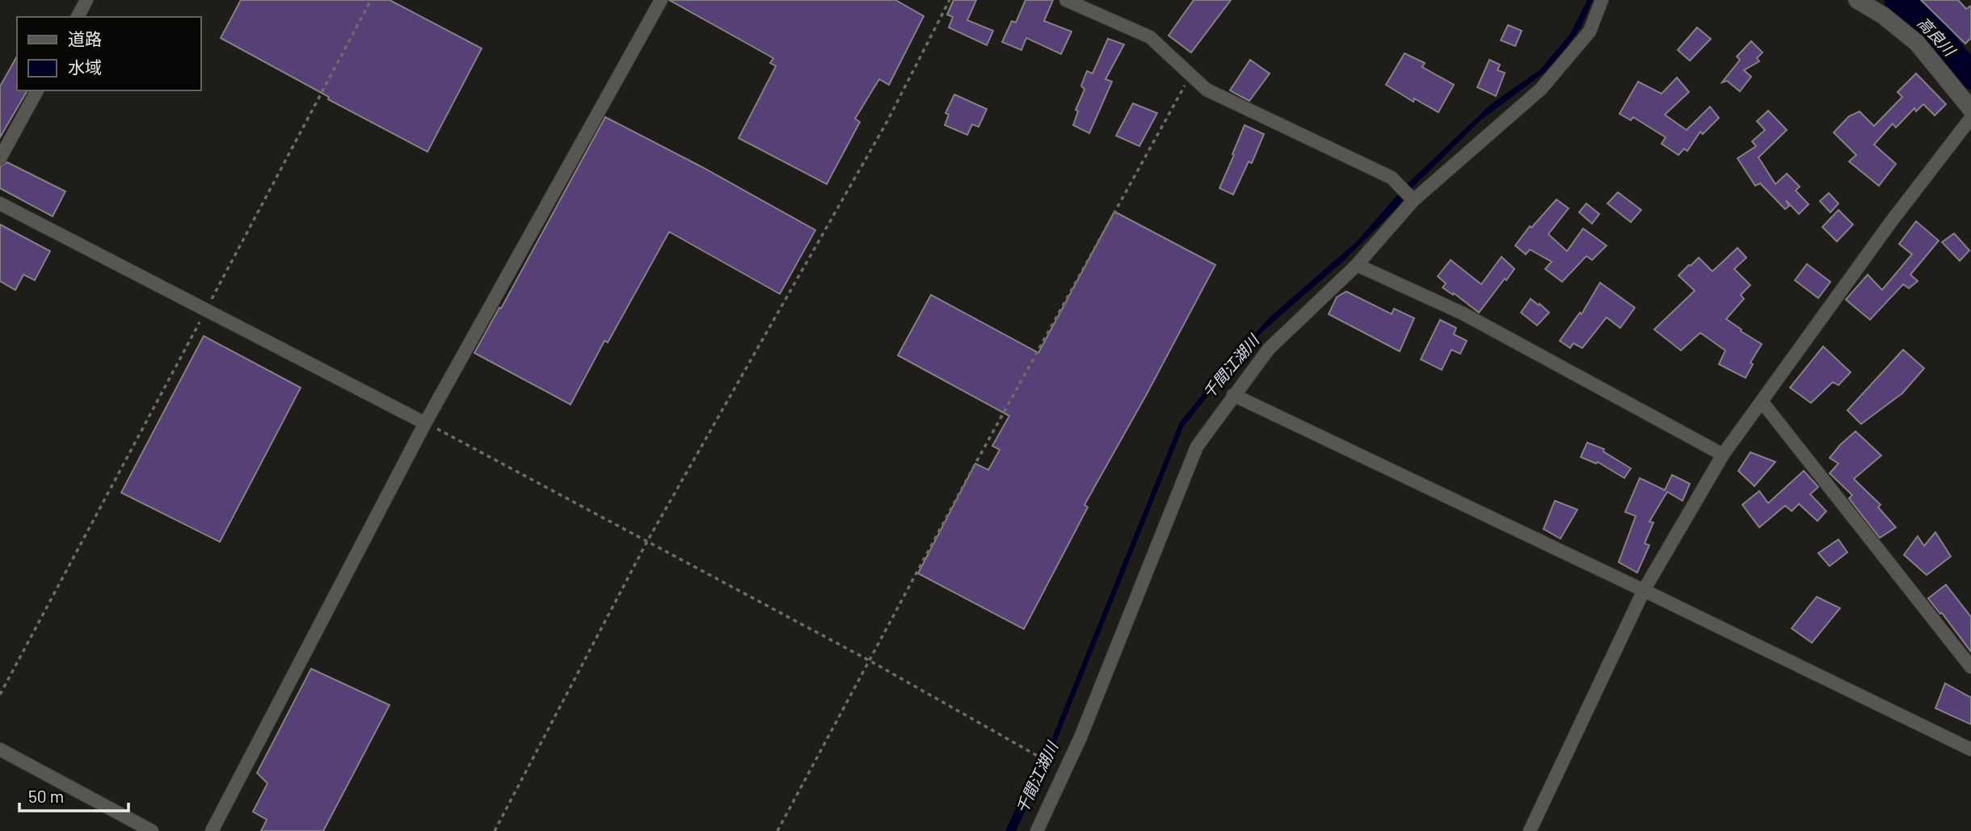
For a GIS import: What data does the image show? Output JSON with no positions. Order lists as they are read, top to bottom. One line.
{"water":["高良川","千間江湖川"],"legend":["道路","水域"],"scale_bar":"50 m"}
